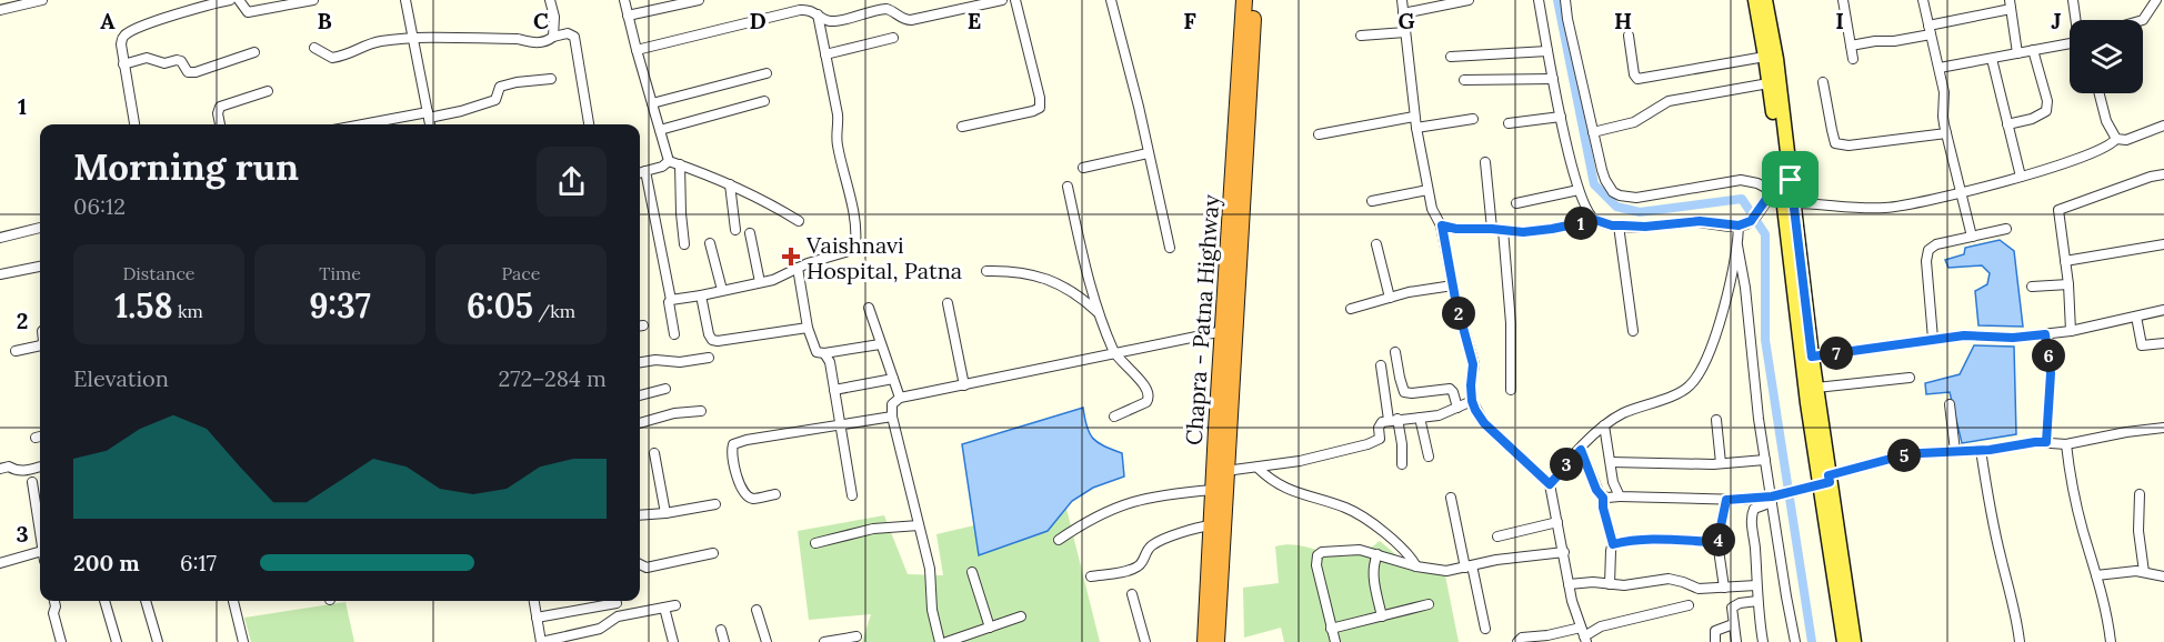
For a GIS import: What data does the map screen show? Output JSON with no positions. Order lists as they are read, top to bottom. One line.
{"streets":{"highway":["Chapra - Patna Highway"]},"places":{"health":["Vaishnavi Hospital, Patna"]},"page":{"heading":["Morning run","06:12"],"pins":["1","2","7","6","5","3","4"],"stats":[["Distance","1.58 km"],["Time","9:37"],["Pace","6:05 /km"]],"chart":["Elevation","272–284 m"],"list":[{"name":"200 m","note":"6:17"}]},"grid":{"columns":["A","B","C","D","E","F","G","H","I","J"],"rows":["1","2","3"]}}
